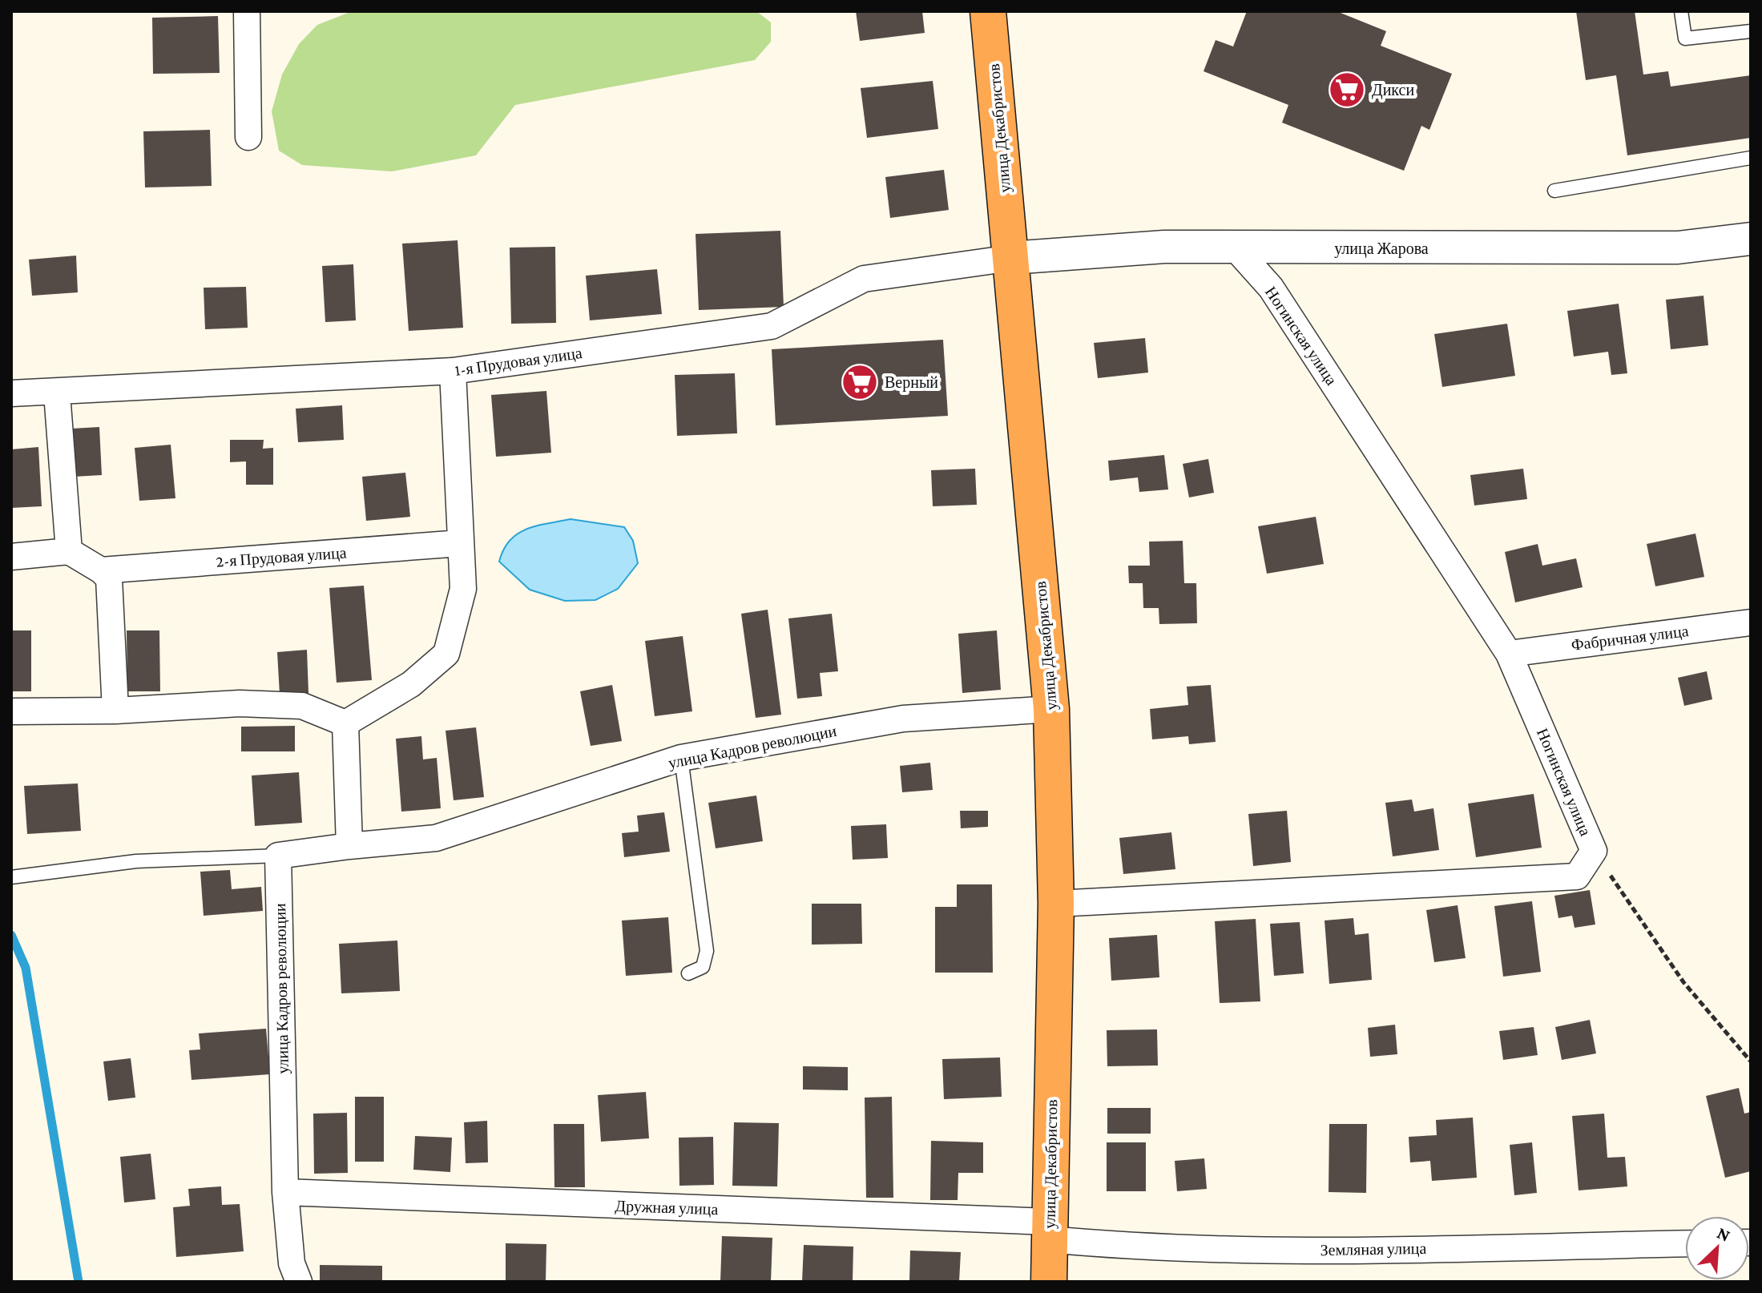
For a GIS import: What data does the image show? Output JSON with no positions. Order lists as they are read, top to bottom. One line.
{"streets":{"highway":["улица Декабристов"],"street":["улица Жарова","Ногинская улица","1-я Прудовая улица","2-я Прудовая улица","Фабричная улица","улица Кадров революции","Дружная улица","Земляная улица"]},"crossings":[["улица Декабристов","улица Жарова"],["улица Декабристов","Ногинская улица"],["улица Декабристов","1-я Прудовая улица"],["улица Декабристов","улица Кадров революции"],["улица Декабристов","Дружная улица"],["улица Декабристов","Земляная улица"],["улица Жарова","Ногинская улица"],["улица Жарова","1-я Прудовая улица"],["Ногинская улица","Фабричная улица"],["улица Кадров революции","Дружная улица"],["Дружная улица","Земляная улица"]],"places":{"supermarket":["Дикси","Верный"]},"north":"top right"}
